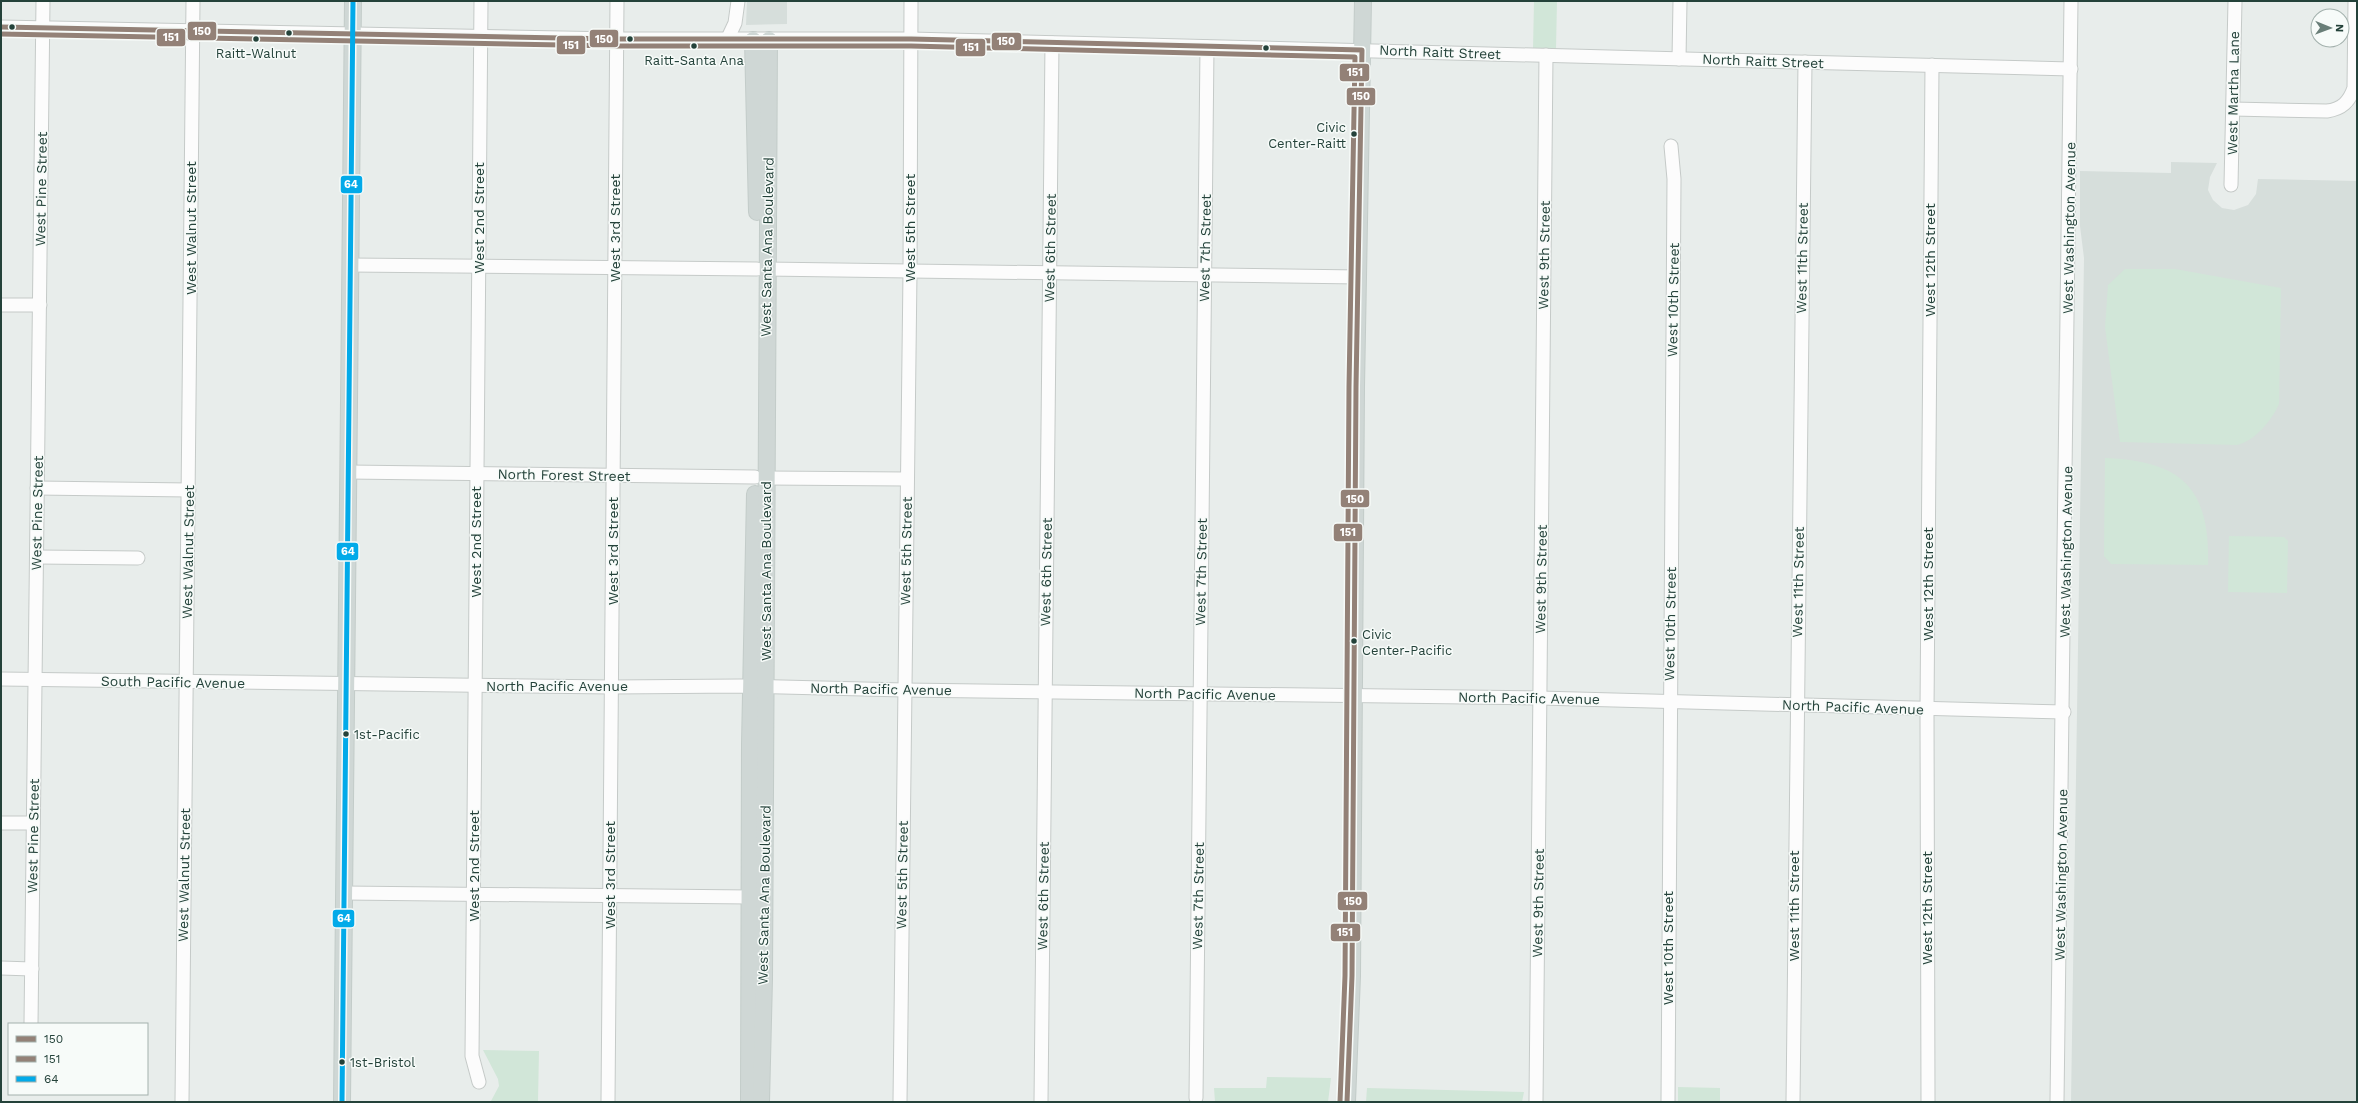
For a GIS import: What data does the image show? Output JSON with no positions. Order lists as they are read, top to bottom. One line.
{"streets":{"main road":["West Santa Ana Boulevard"],"street":["North Raitt Street","West Martha Lane","West Pine Street","West 2nd Street","West Walnut Street","West 3rd Street","West 5th Street","West Washington Avenue","West 6th Street","West 7th Street","West 9th Street","West 11th Street","West 12th Street","West 10th Street","North Forest Street","South Pacific Avenue","North Pacific Avenue"]},"crossings":[["North Raitt Street","West Pine Street"],["North Raitt Street","West 2nd Street"],["North Raitt Street","West Walnut Street"],["North Raitt Street","West 3rd Street"],["North Raitt Street","West 5th Street"],["North Raitt Street","West Washington Avenue"],["North Raitt Street","West Santa Ana Boulevard"],["North Raitt Street","West 6th Street"],["North Raitt Street","West 7th Street"],["North Raitt Street","West 9th Street"],["North Raitt Street","West 11th Street"],["North Raitt Street","West 12th Street"],["West Pine Street","South Pacific Avenue"],["West 2nd Street","North Forest Street"],["West 2nd Street","North Pacific Avenue"],["West Walnut Street","South Pacific Avenue"],["West 3rd Street","North Forest Street"],["West 3rd Street","North Pacific Avenue"],["West 5th Street","North Forest Street"],["West 5th Street","North Pacific Avenue"],["West Washington Avenue","North Pacific Avenue"],["West Santa Ana Boulevard","North Forest Street"],["West Santa Ana Boulevard","North Pacific Avenue"],["West 6th Street","North Pacific Avenue"],["West 7th Street","North Pacific Avenue"],["West 9th Street","North Pacific Avenue"],["West 11th Street","North Pacific Avenue"],["West 12th Street","North Pacific Avenue"],["West 10th Street","North Pacific Avenue"],["South Pacific Avenue","North Pacific Avenue"]],"places":["Raitt-Walnut","Raitt-Santa Ana","Civic Center-Raitt","Civic Center-Pacific","1st-Pacific","1st-Bristol"],"lines":["transit line 64","transit line 150","transit line 151"],"legend":["150","151","64"],"north":"right"}
